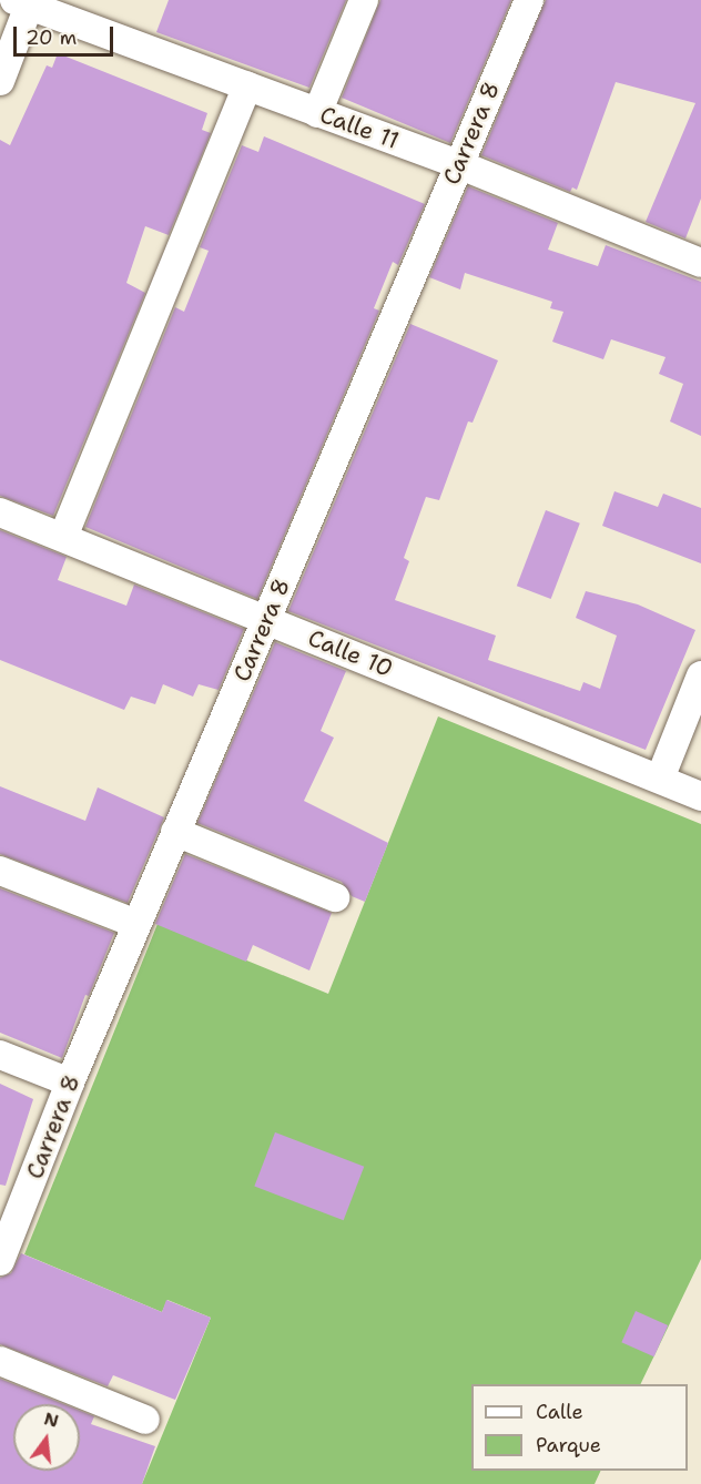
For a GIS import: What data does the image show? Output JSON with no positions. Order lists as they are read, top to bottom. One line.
{"streets":{"street":["Calle 11","Carrera 8","Calle 10"]},"crossings":[["Calle 11","Carrera 8"],["Carrera 8","Calle 10"]],"legend":["Calle","Parque"],"scale_bar":"20 m","north":"top"}
